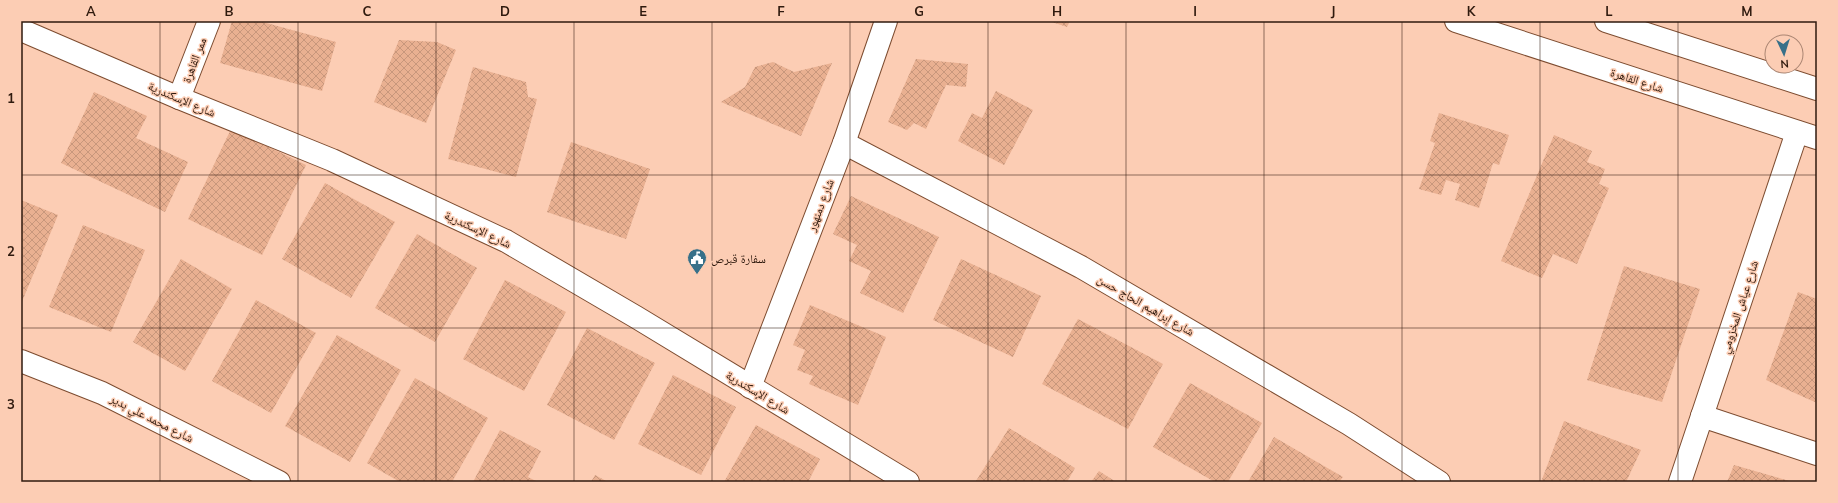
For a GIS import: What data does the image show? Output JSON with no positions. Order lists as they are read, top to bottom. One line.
{"streets":{"street":["ممر القاهرة","شارع القاهرة","شارع الإسكندرية","شارع دمنهور","شارع إبراهيم الحاج حسن","شارع عياش المخزومي","شارع محمد علي بدير"]},"crossings":[["ممر القاهرة","شارع الإسكندرية"],["شارع القاهرة","شارع عياش المخزومي"],["شارع الإسكندرية","شارع دمنهور"],["شارع دمنهور","شارع إبراهيم الحاج حسن"]],"places":{"public building":["سفارة قبرص"]},"north":"bottom","grid":{"columns":["A","B","C","D","E","F","G","H","I","J","K","L","M"],"rows":["1","2","3"]}}
